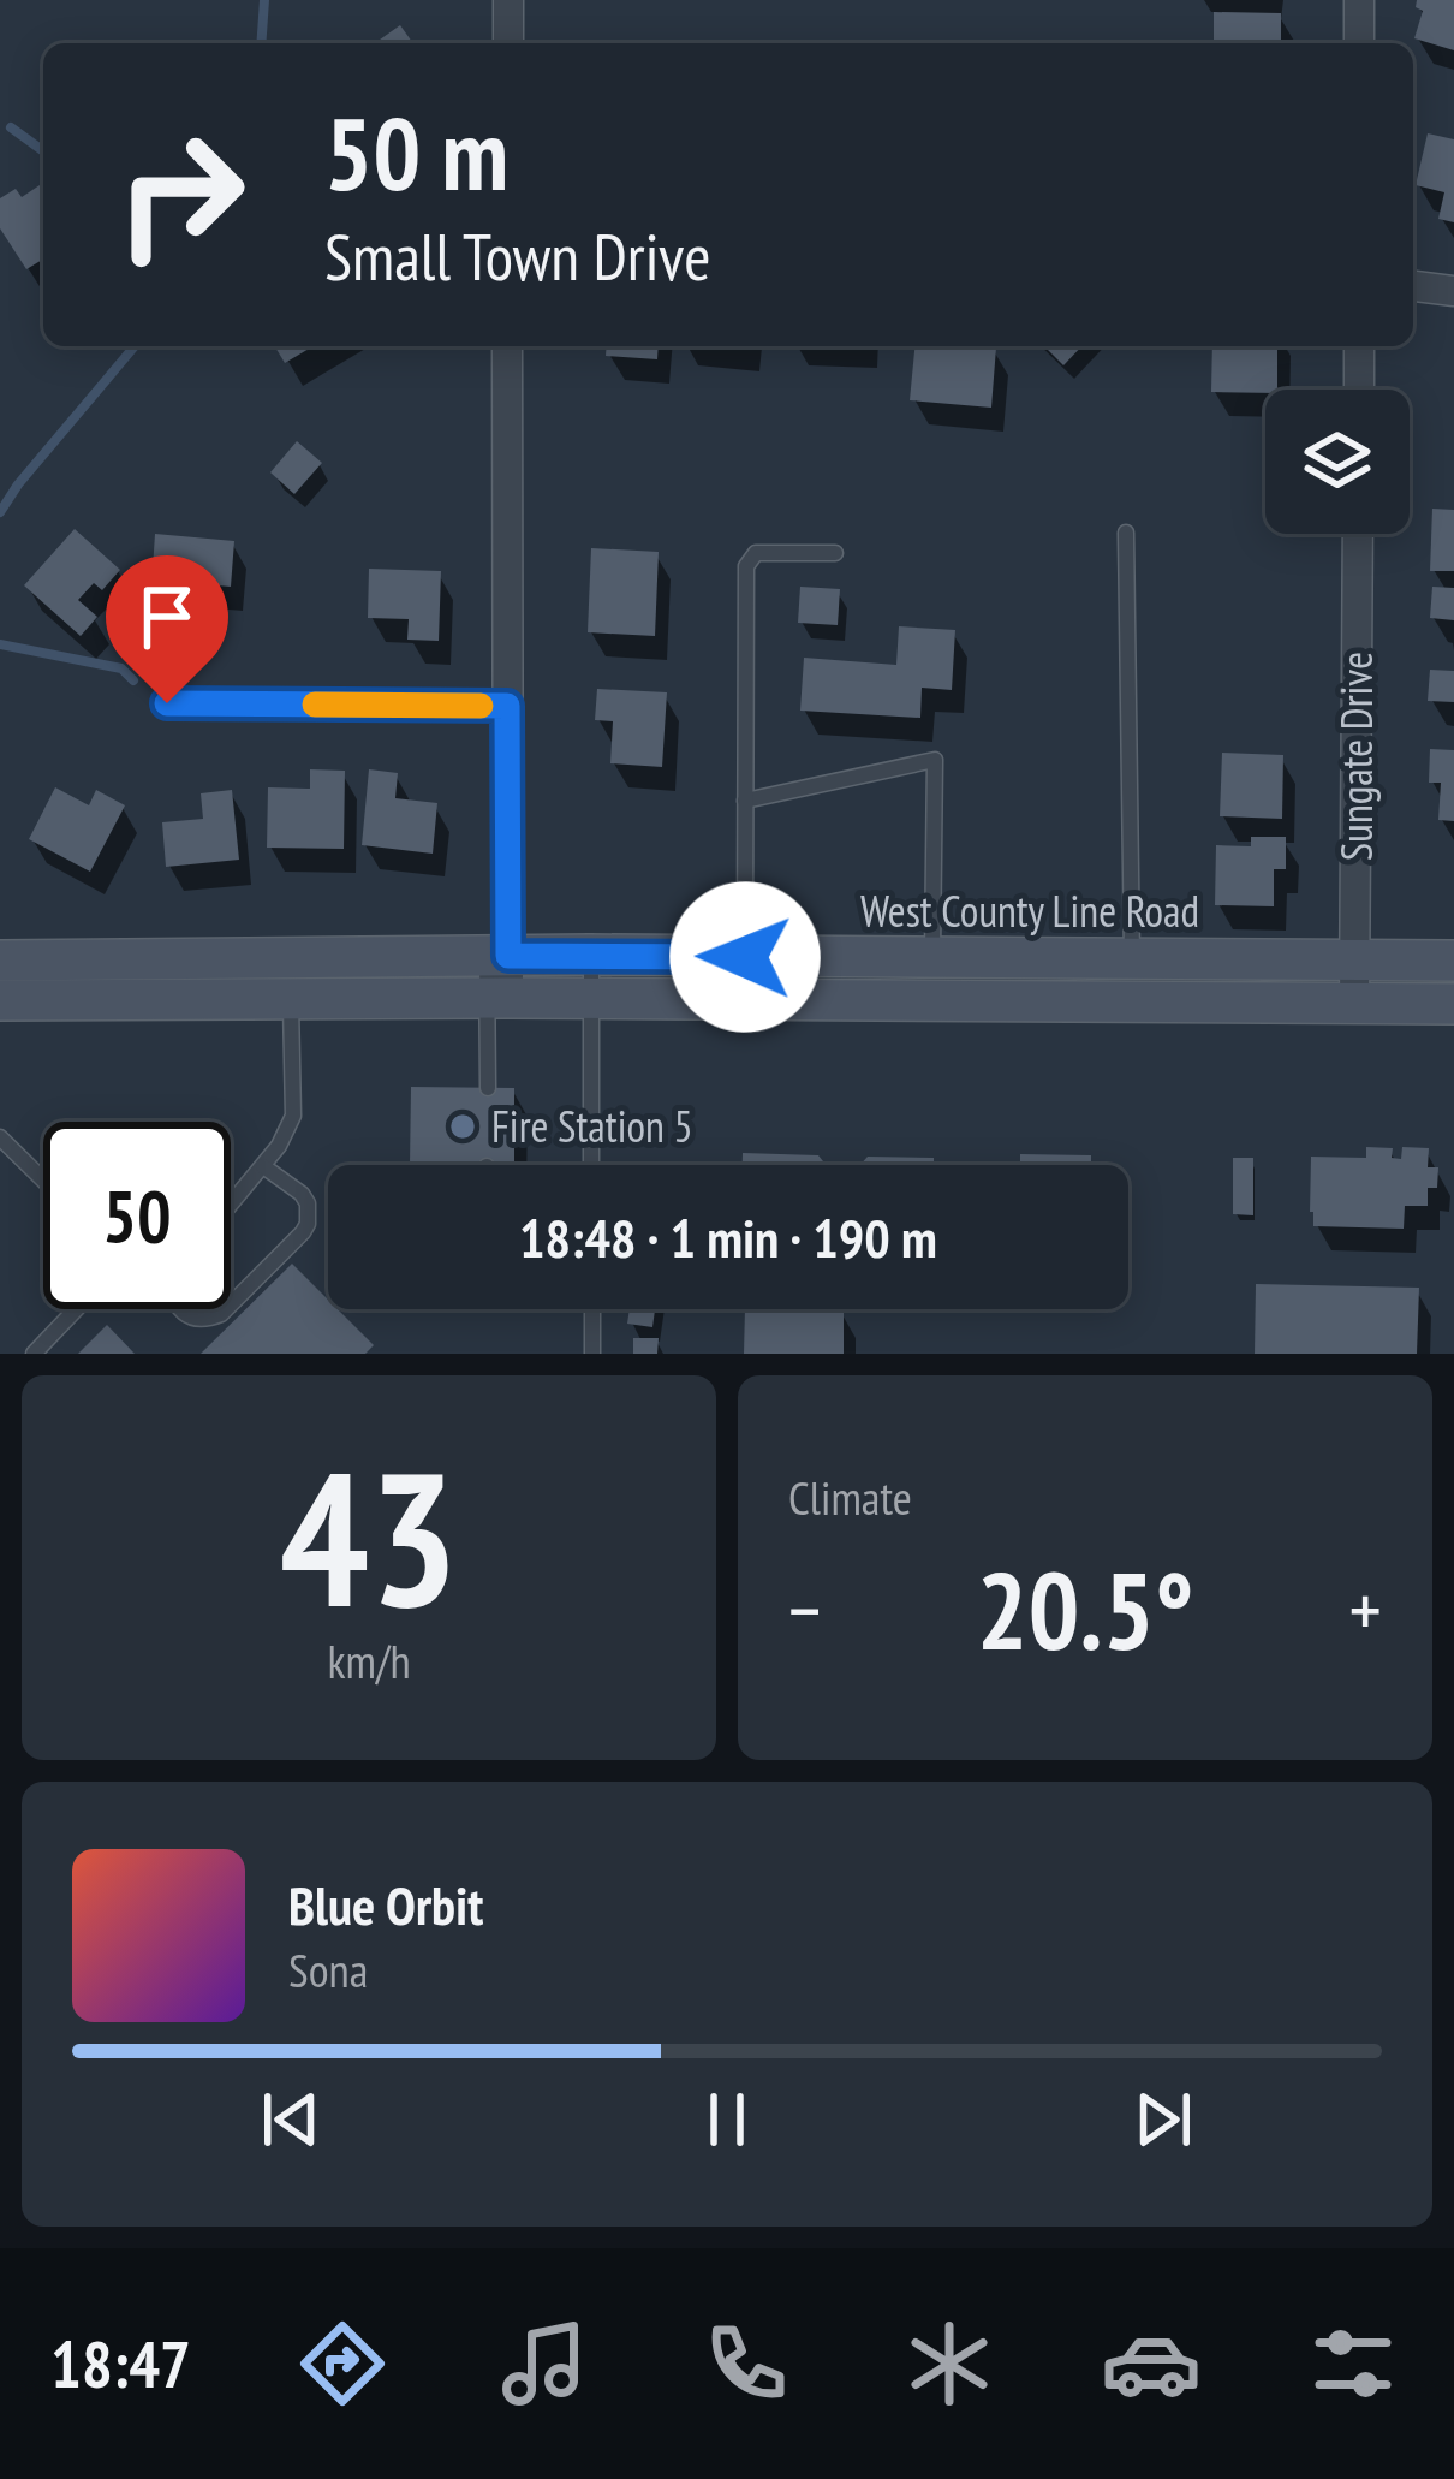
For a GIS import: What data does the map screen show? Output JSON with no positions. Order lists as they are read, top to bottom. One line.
{"streets":{"main road":["West County Line Road"],"street":["Sungate Drive"]},"crossings":[["Sungate Drive","West County Line Road"]],"places":["Fire Station 5"],"page":{"turn":["50 m","Small Town Drive"],"limit":"50","trip":"18:48 · 1 min · 190 m","tile":[["43","km/h"],"Climate"],"heat":["−","20.5°","+"],"song":["Blue Orbit","Sona"],"tabs":"18:47"}}
